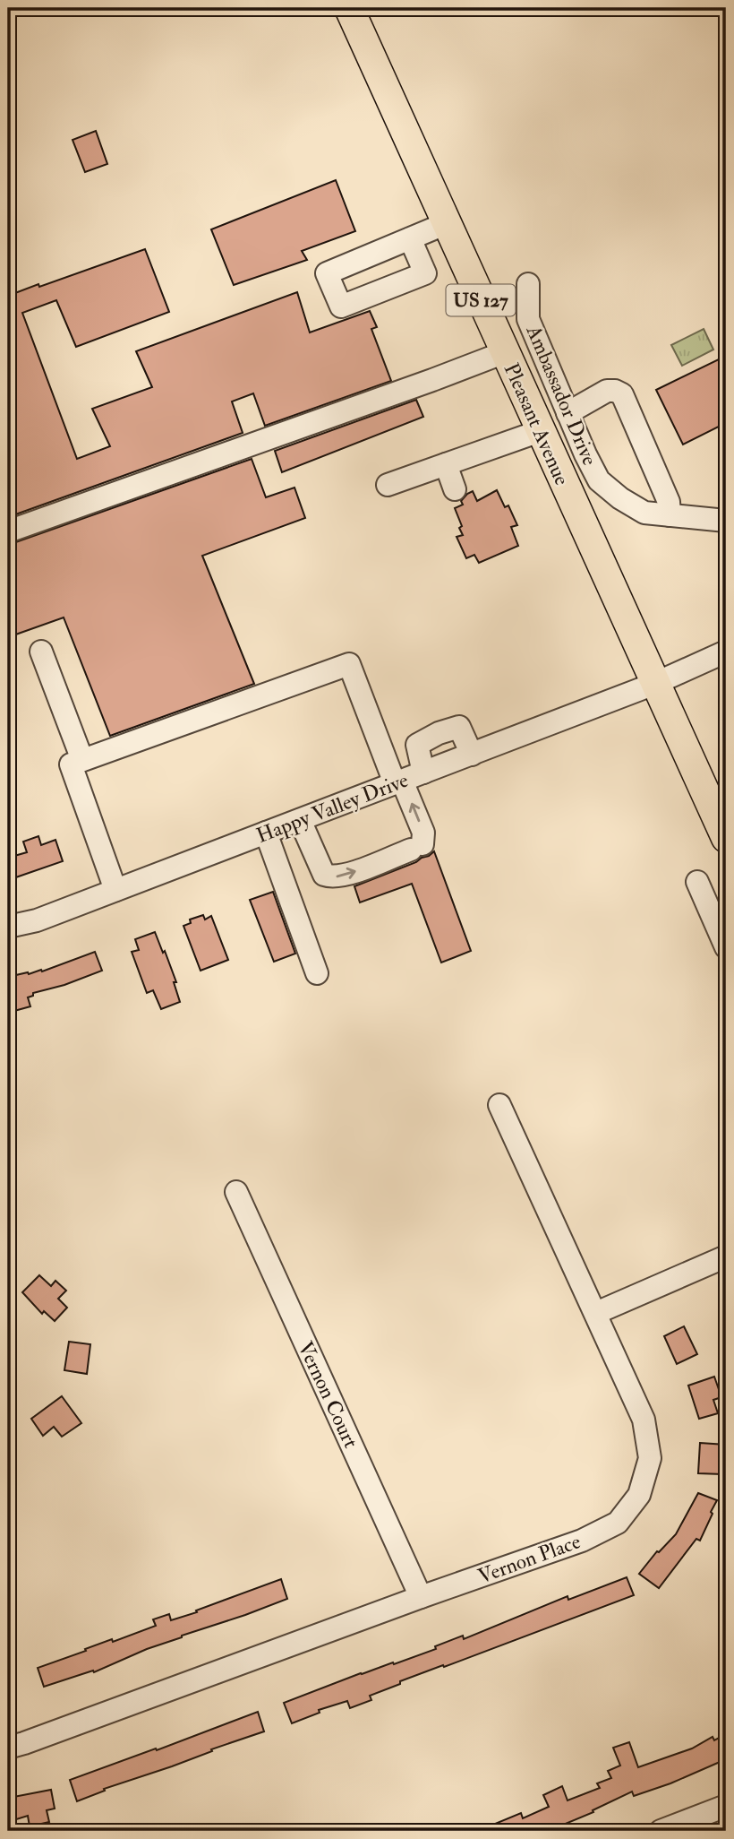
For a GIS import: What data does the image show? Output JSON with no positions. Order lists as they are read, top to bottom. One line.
{"streets":{"main road":["US 127","Pleasant Avenue"],"street":["Ambassador Drive","Happy Valley Drive","Vernon Court","Vernon Place"]},"crossings":[["Pleasant Avenue","Happy Valley Drive"],["Vernon Court","Vernon Place"]]}
